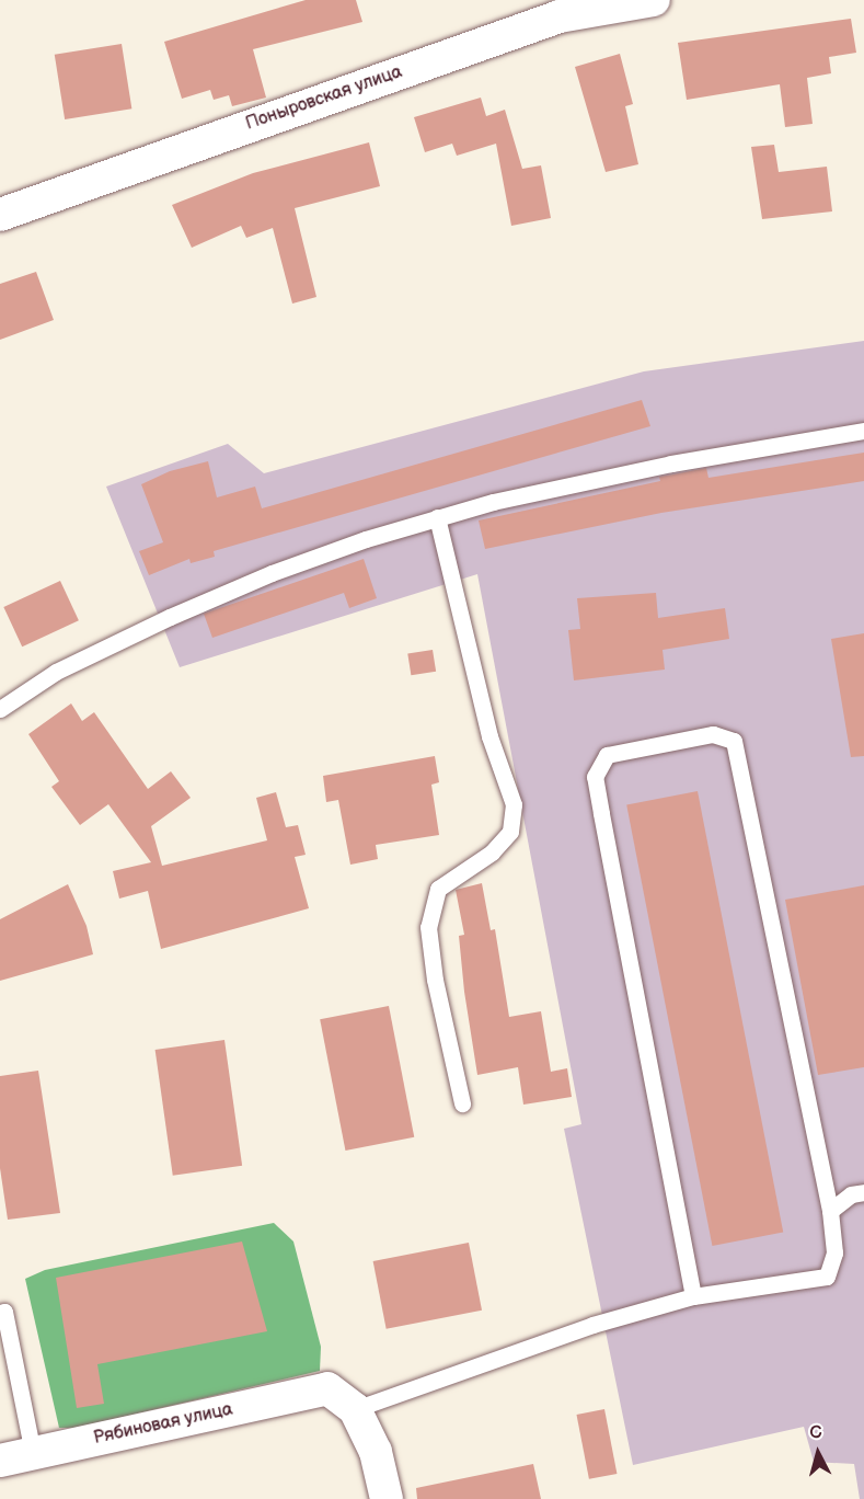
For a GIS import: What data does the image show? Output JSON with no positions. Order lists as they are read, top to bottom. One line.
{"streets":{"street":["Поныровская улица","Рябиновая улица"]},"north":"top"}
